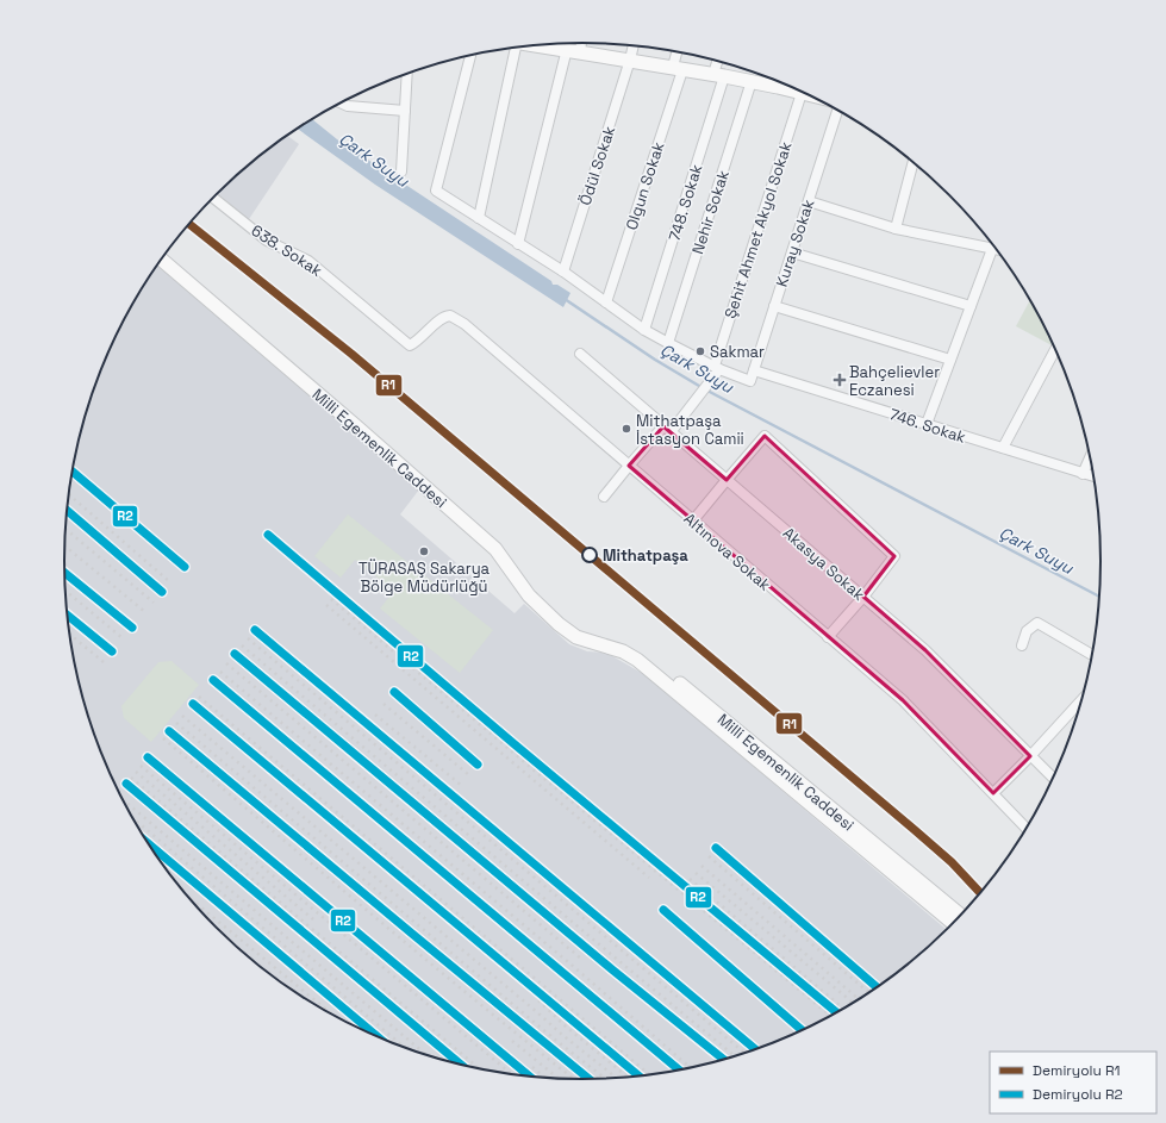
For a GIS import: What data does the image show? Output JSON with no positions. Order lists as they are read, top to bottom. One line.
{"streets":{"main road":["Milli Egemenlik Caddesi"],"street":["Ödül Sokak","Olgun Sokak","748. Sokak","Nehir Sokak","Şehit Ahmet Akyol Sokak","Kuray Sokak","638. Sokak","746. Sokak","Altınova Sokak","Akasya Sokak"]},"crossings":[["Şehit Ahmet Akyol Sokak","Kuray Sokak"],["Şehit Ahmet Akyol Sokak","Altınova Sokak"],["Şehit Ahmet Akyol Sokak","Akasya Sokak"],["Kuray Sokak","746. Sokak"],["638. Sokak","Altınova Sokak"]],"water":["Çark Suyu"],"places":{"other":["Sakmar","Mithatpaşa İstasyon Camii","TÜRASAŞ Sakarya Bölge Müdürlüğü","Mithatpaşa"],"health":["Bahçelievler Eczanesi"]},"lines":["rail line R1","rail line R2"],"legend":["Demiryolu R1","Demiryolu R2"]}
